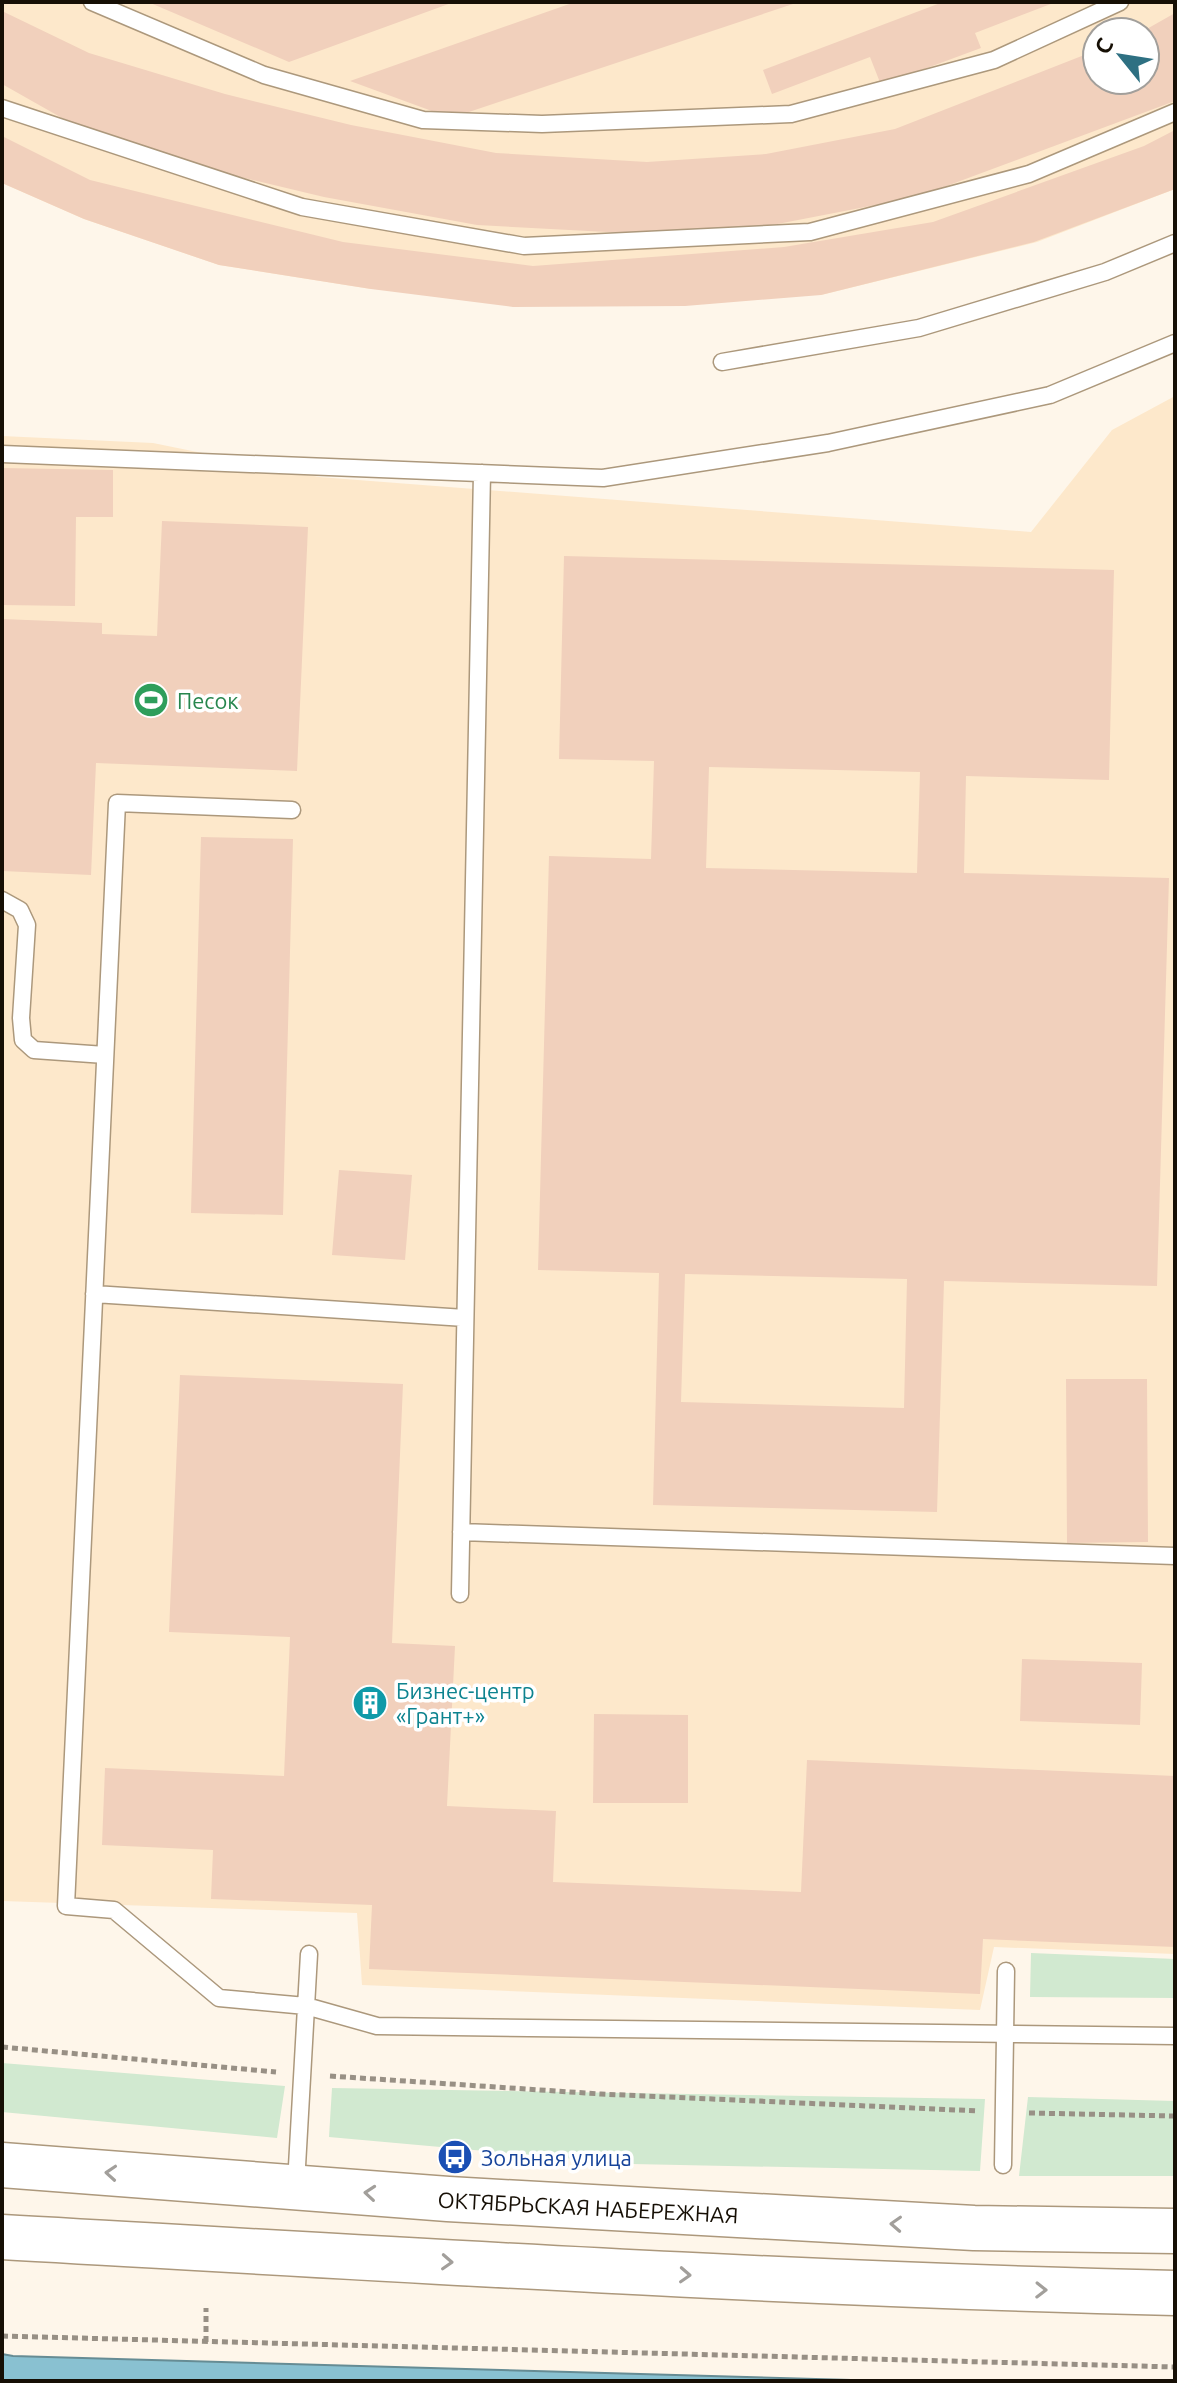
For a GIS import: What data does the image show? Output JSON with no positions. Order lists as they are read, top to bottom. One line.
{"streets":{"main road":["ОКТЯБРЬСКАЯ НАБЕРЕЖНАЯ"]},"places":{"sports":["Песок"],"building":["Бизнес-центр «Грант+»"],"bus stop":["Зольная улица"]},"north":"top left"}
